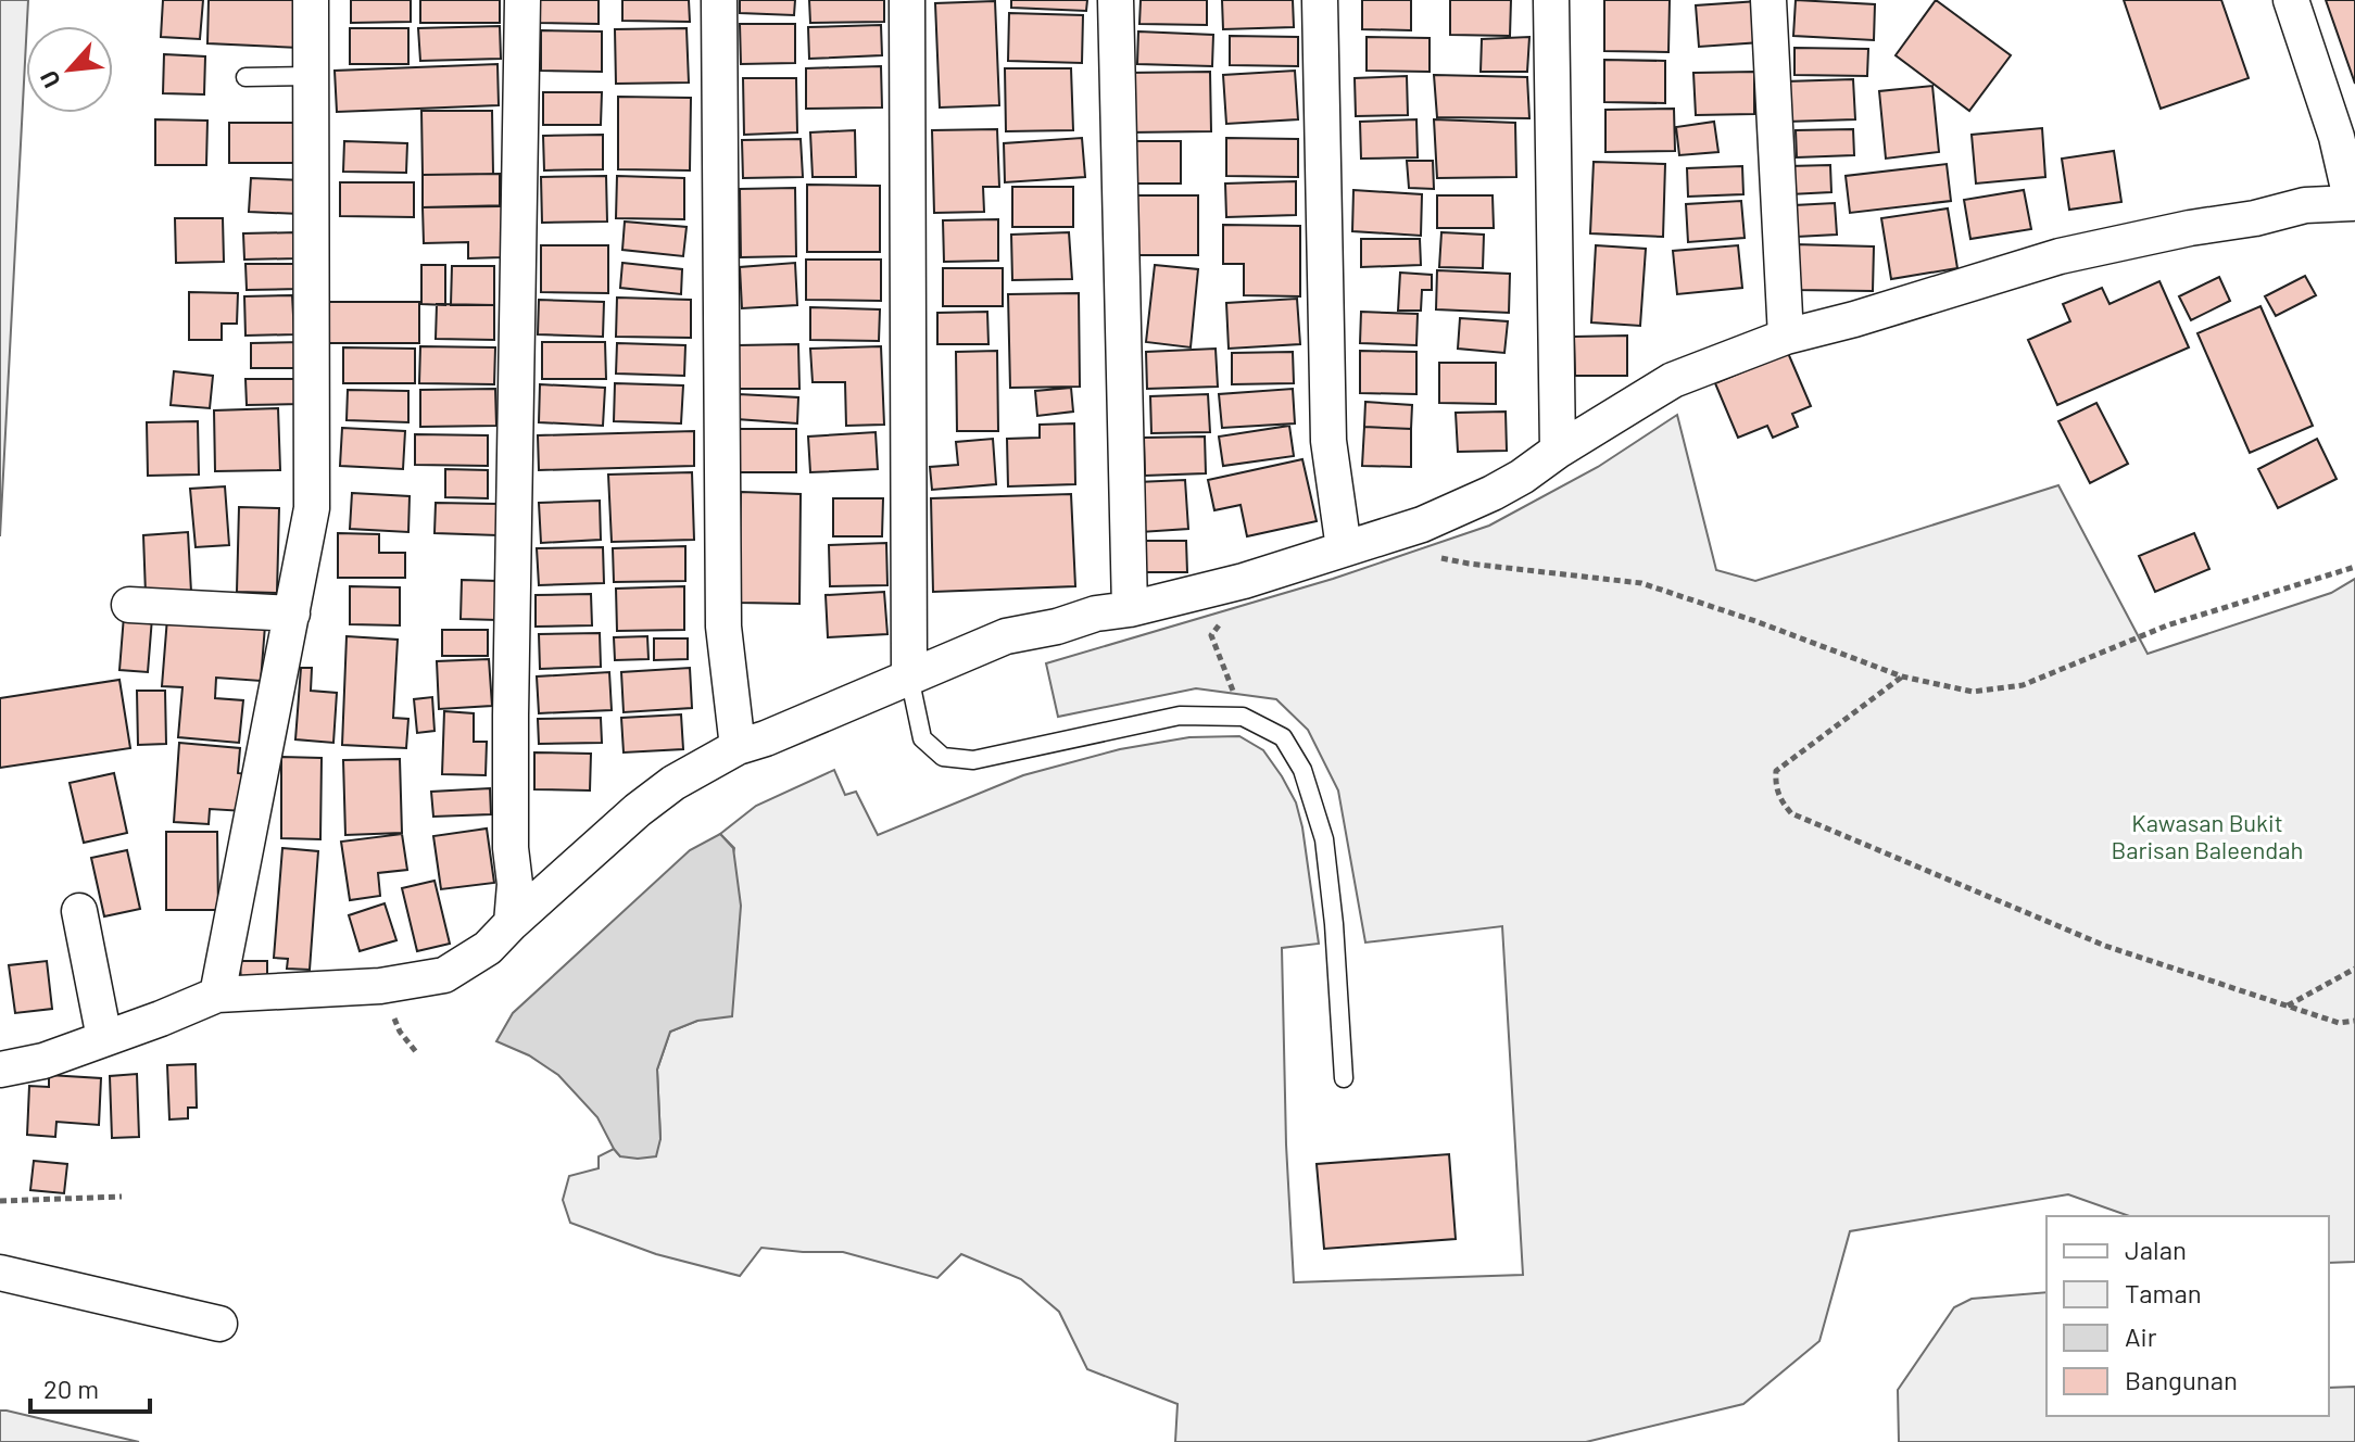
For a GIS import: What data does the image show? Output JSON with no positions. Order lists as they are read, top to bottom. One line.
{"parks":["Kawasan Bukit Barisan Baleendah"],"legend":["Jalan","Taman","Air","Bangunan"],"scale_bar":"20 m","north":"bottom left"}
